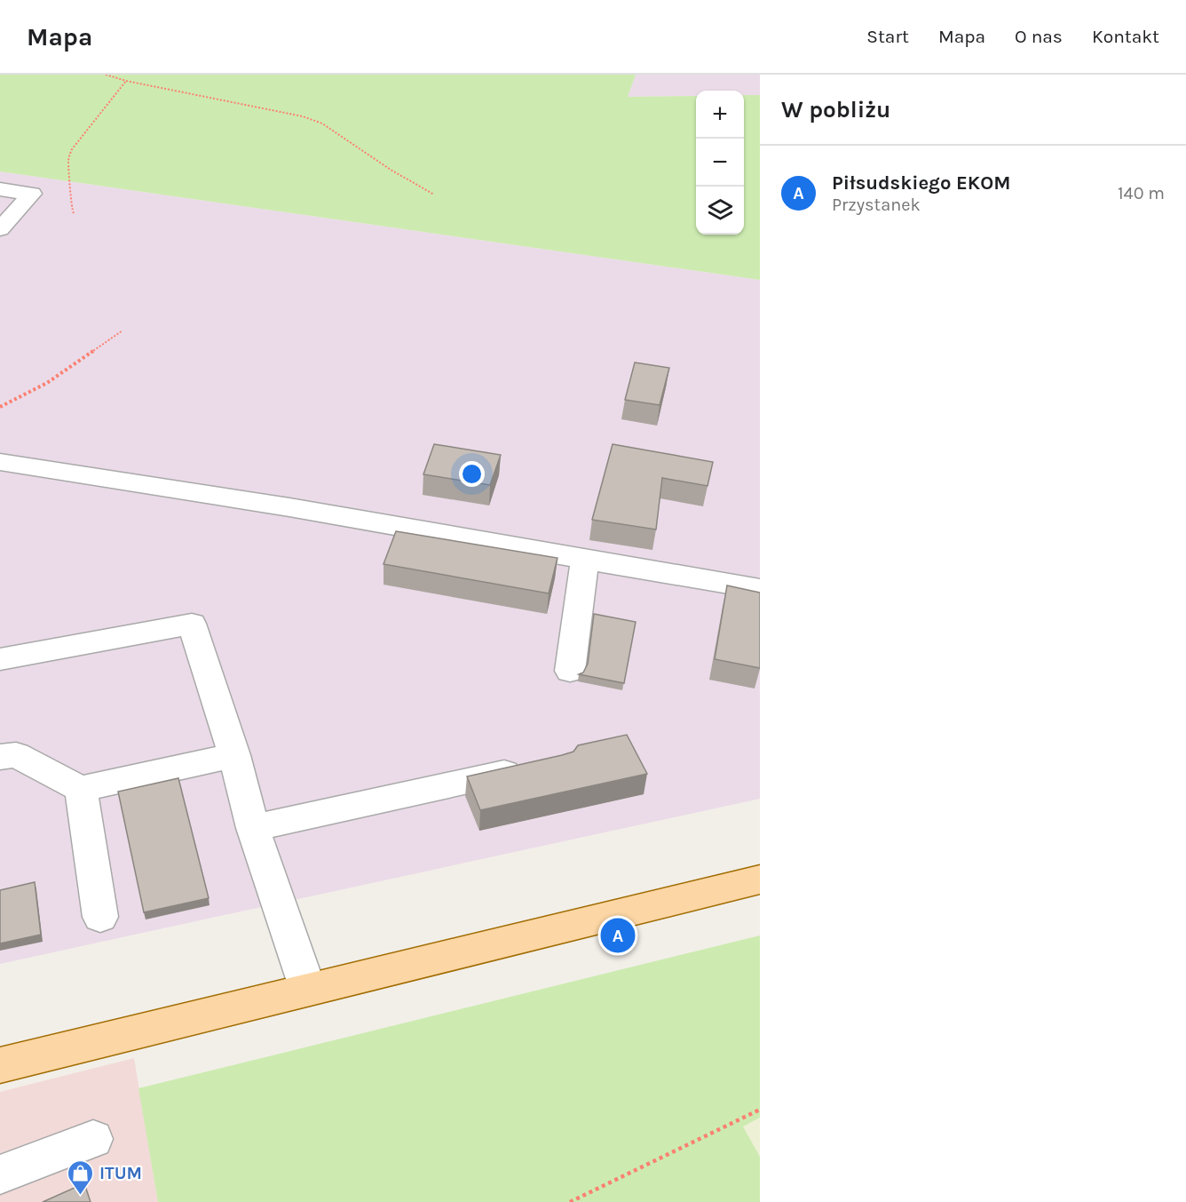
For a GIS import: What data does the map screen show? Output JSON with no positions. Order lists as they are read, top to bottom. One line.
{"places":{"shop":["ITUM"]},"page":{"header":"Mapa","nav":["Start","Mapa","O nas","Kontakt"],"heading":"W pobliżu","map_buttons":["+","−"],"list":[{"mark":"A","name":"Piłsudskiego EKOM","note":"Przystanek","value":"140 m"}],"pins":"A"}}
